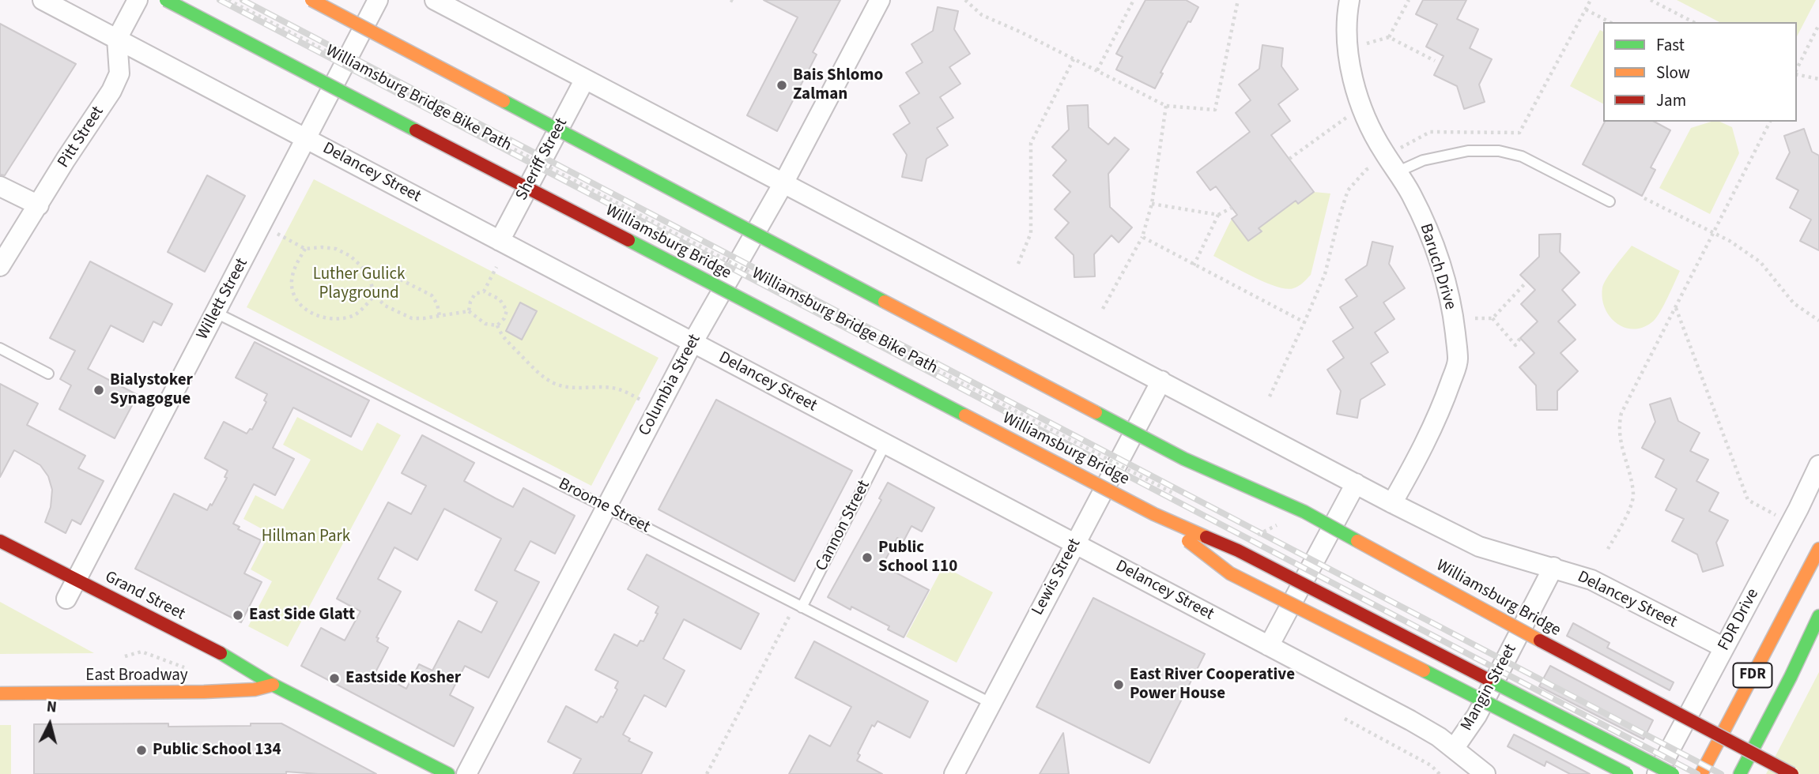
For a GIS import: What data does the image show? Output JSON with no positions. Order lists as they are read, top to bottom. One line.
{"streets":{"main road":["Williamsburg Bridge","Grand Street","FDR","East Broadway"],"street":["Pitt Street","Sheriff Street","Delancey Street","Baruch Drive","Willett Street","Columbia Street","Lewis Street","FDR Drive","Mangin Street"],"lane":["Broome Street","Cannon Street"],"path":["Williamsburg Bridge Bike Path"]},"crossings":[["Pitt Street","Delancey Street"],["Sheriff Street","Delancey Street"],["Delancey Street","Baruch Drive"],["Delancey Street","Willett Street"],["Delancey Street","Columbia Street"],["Delancey Street","Cannon Street"],["Delancey Street","Lewis Street"],["Delancey Street","FDR Drive"],["Delancey Street","Mangin Street"],["Willett Street","Broome Street"],["Willett Street","Grand Street"],["Columbia Street","Broome Street"],["Broome Street","Cannon Street"],["Broome Street","Lewis Street"],["Grand Street","East Broadway"]],"parks":["Luther Gulick Playground","Hillman Park"],"places":["Bais Shlomo Zalman","Bialystoker Synagogue","Public School 110","East Side Glatt","Eastside Kosher","East River Cooperative Power House","Public School 134"],"legend":["Fast","Slow","Jam"],"north":"top"}
